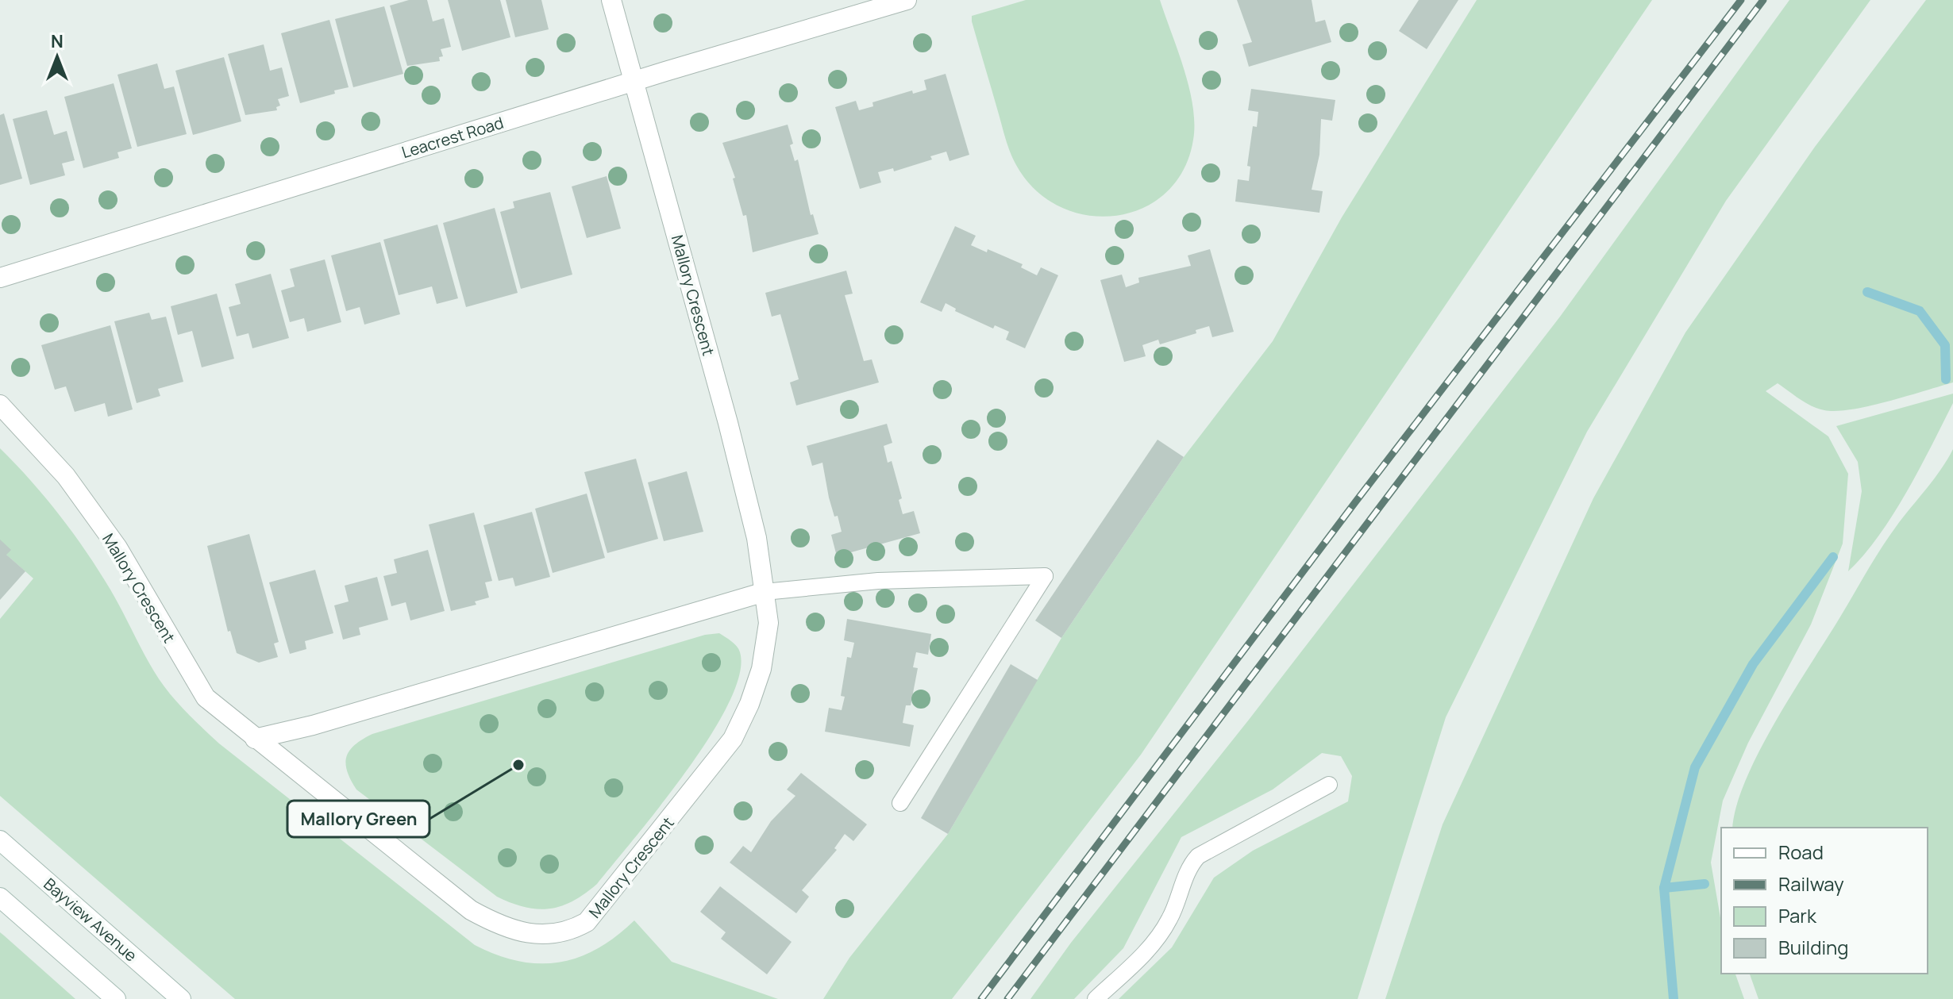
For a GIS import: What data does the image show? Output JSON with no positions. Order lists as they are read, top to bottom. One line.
{"streets":{"street":["Leacrest Road","Mallory Crescent","Bayview Avenue"]},"crossings":[["Leacrest Road","Mallory Crescent"]],"places":["Mallory Green"],"legend":["Road","Railway","Park","Building"],"north":"top"}
